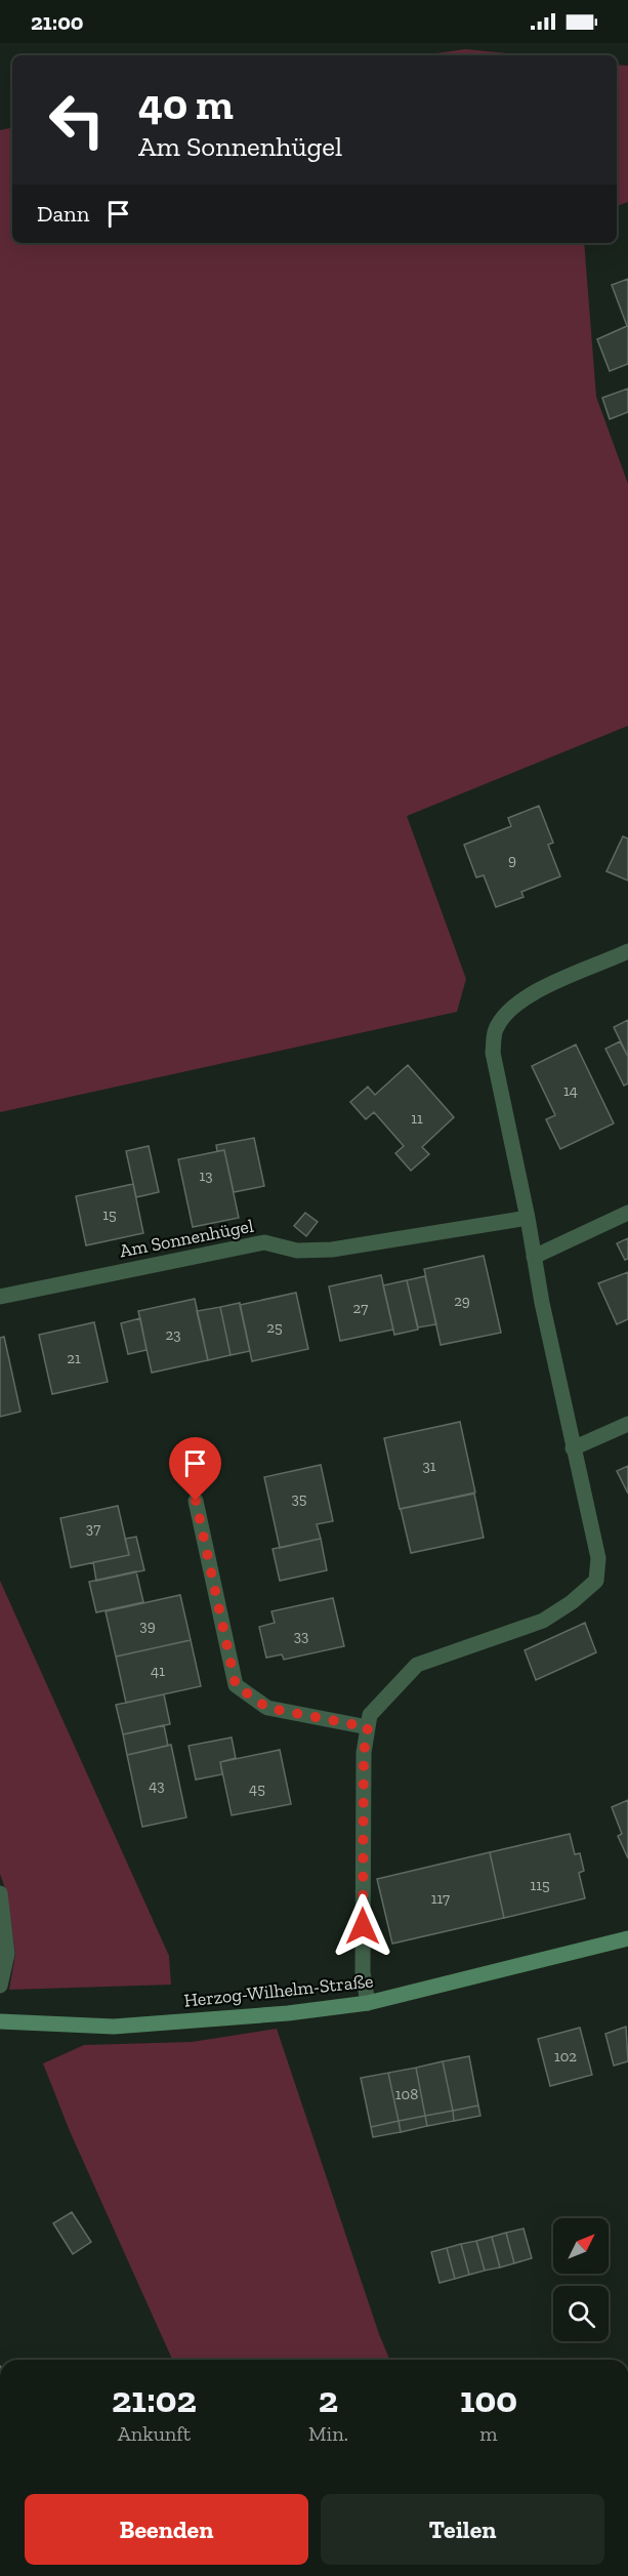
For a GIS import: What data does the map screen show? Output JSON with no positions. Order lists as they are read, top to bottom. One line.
{"streets":{"main road":["Herzog-Wilhelm-Straße"],"street":["Am Sonnenhügel"]},"house_numbers":["9","14","11","13","15","29","27","25","23","21","31","35","37","39","33","41","43","45","115","117","102","108"],"north":"top right","page":{"status":"21:00","turn":["40 m","Am Sonnenhügel"],"then":"Dann","eta":["21:02","Ankunft","2","Min.","100","m"],"buttons":["Beenden","Teilen"]}}
